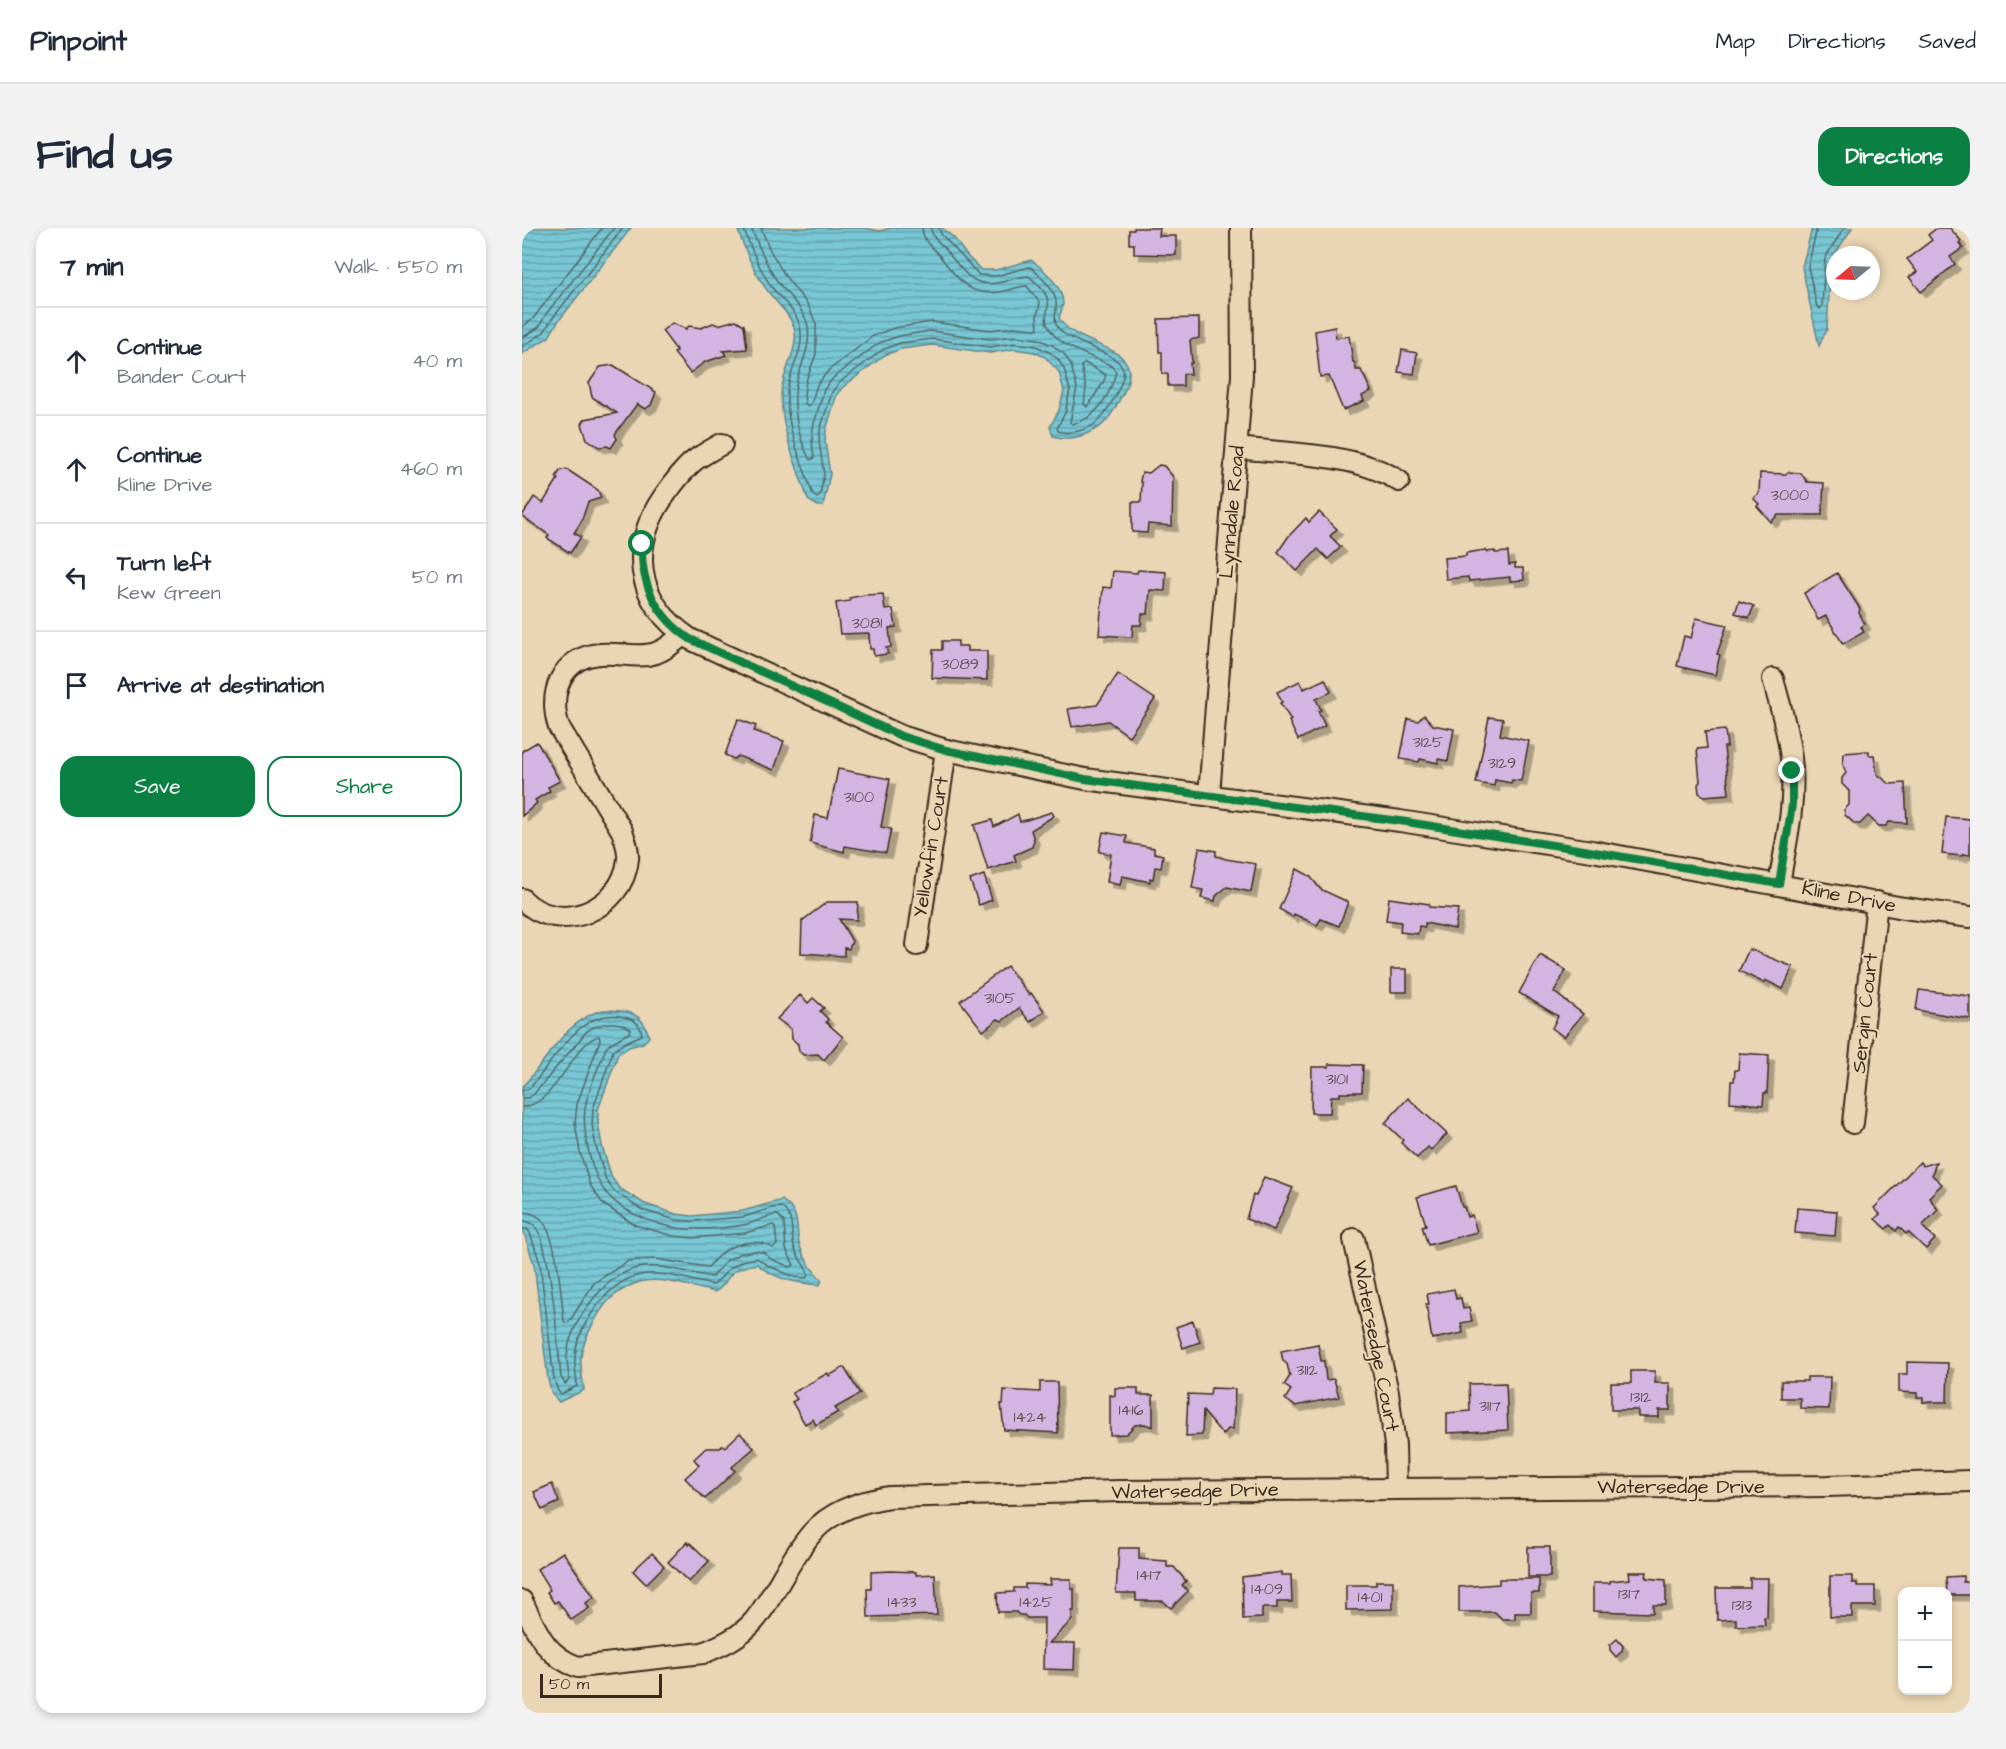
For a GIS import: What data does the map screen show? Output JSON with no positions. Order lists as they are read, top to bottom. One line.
{"streets":{"street":["Lynndale Road","Yellowfin Court","Kline Drive","Sergin Court","Watersedge Court","Watersedge Drive"]},"crossings":[["Lynndale Road","Kline Drive"],["Yellowfin Court","Kline Drive"],["Kline Drive","Sergin Court"],["Watersedge Court","Watersedge Drive"]],"house_numbers":["3000","3081","3089","3125","3129","3100","3105","3101","3112","1312","3117","1416","1424","1417","1409","1317","1401","1433","1425","1313"],"scale_bar":"50 m","north":"left","page":{"header":"Pinpoint","nav":["Map","Directions","Saved"],"title":"Find us","buttons":["Directions",["Save","Share"]],"heading":["7 min","Walk · 550 m"],"list":[["Continue","Bander Court","40 m"],["Continue","Kline Drive","460 m"],["Turn left","Kew Green","50 m"],"Arrive at destination"],"map_buttons":["+","−"],"scale":"50 m"}}
